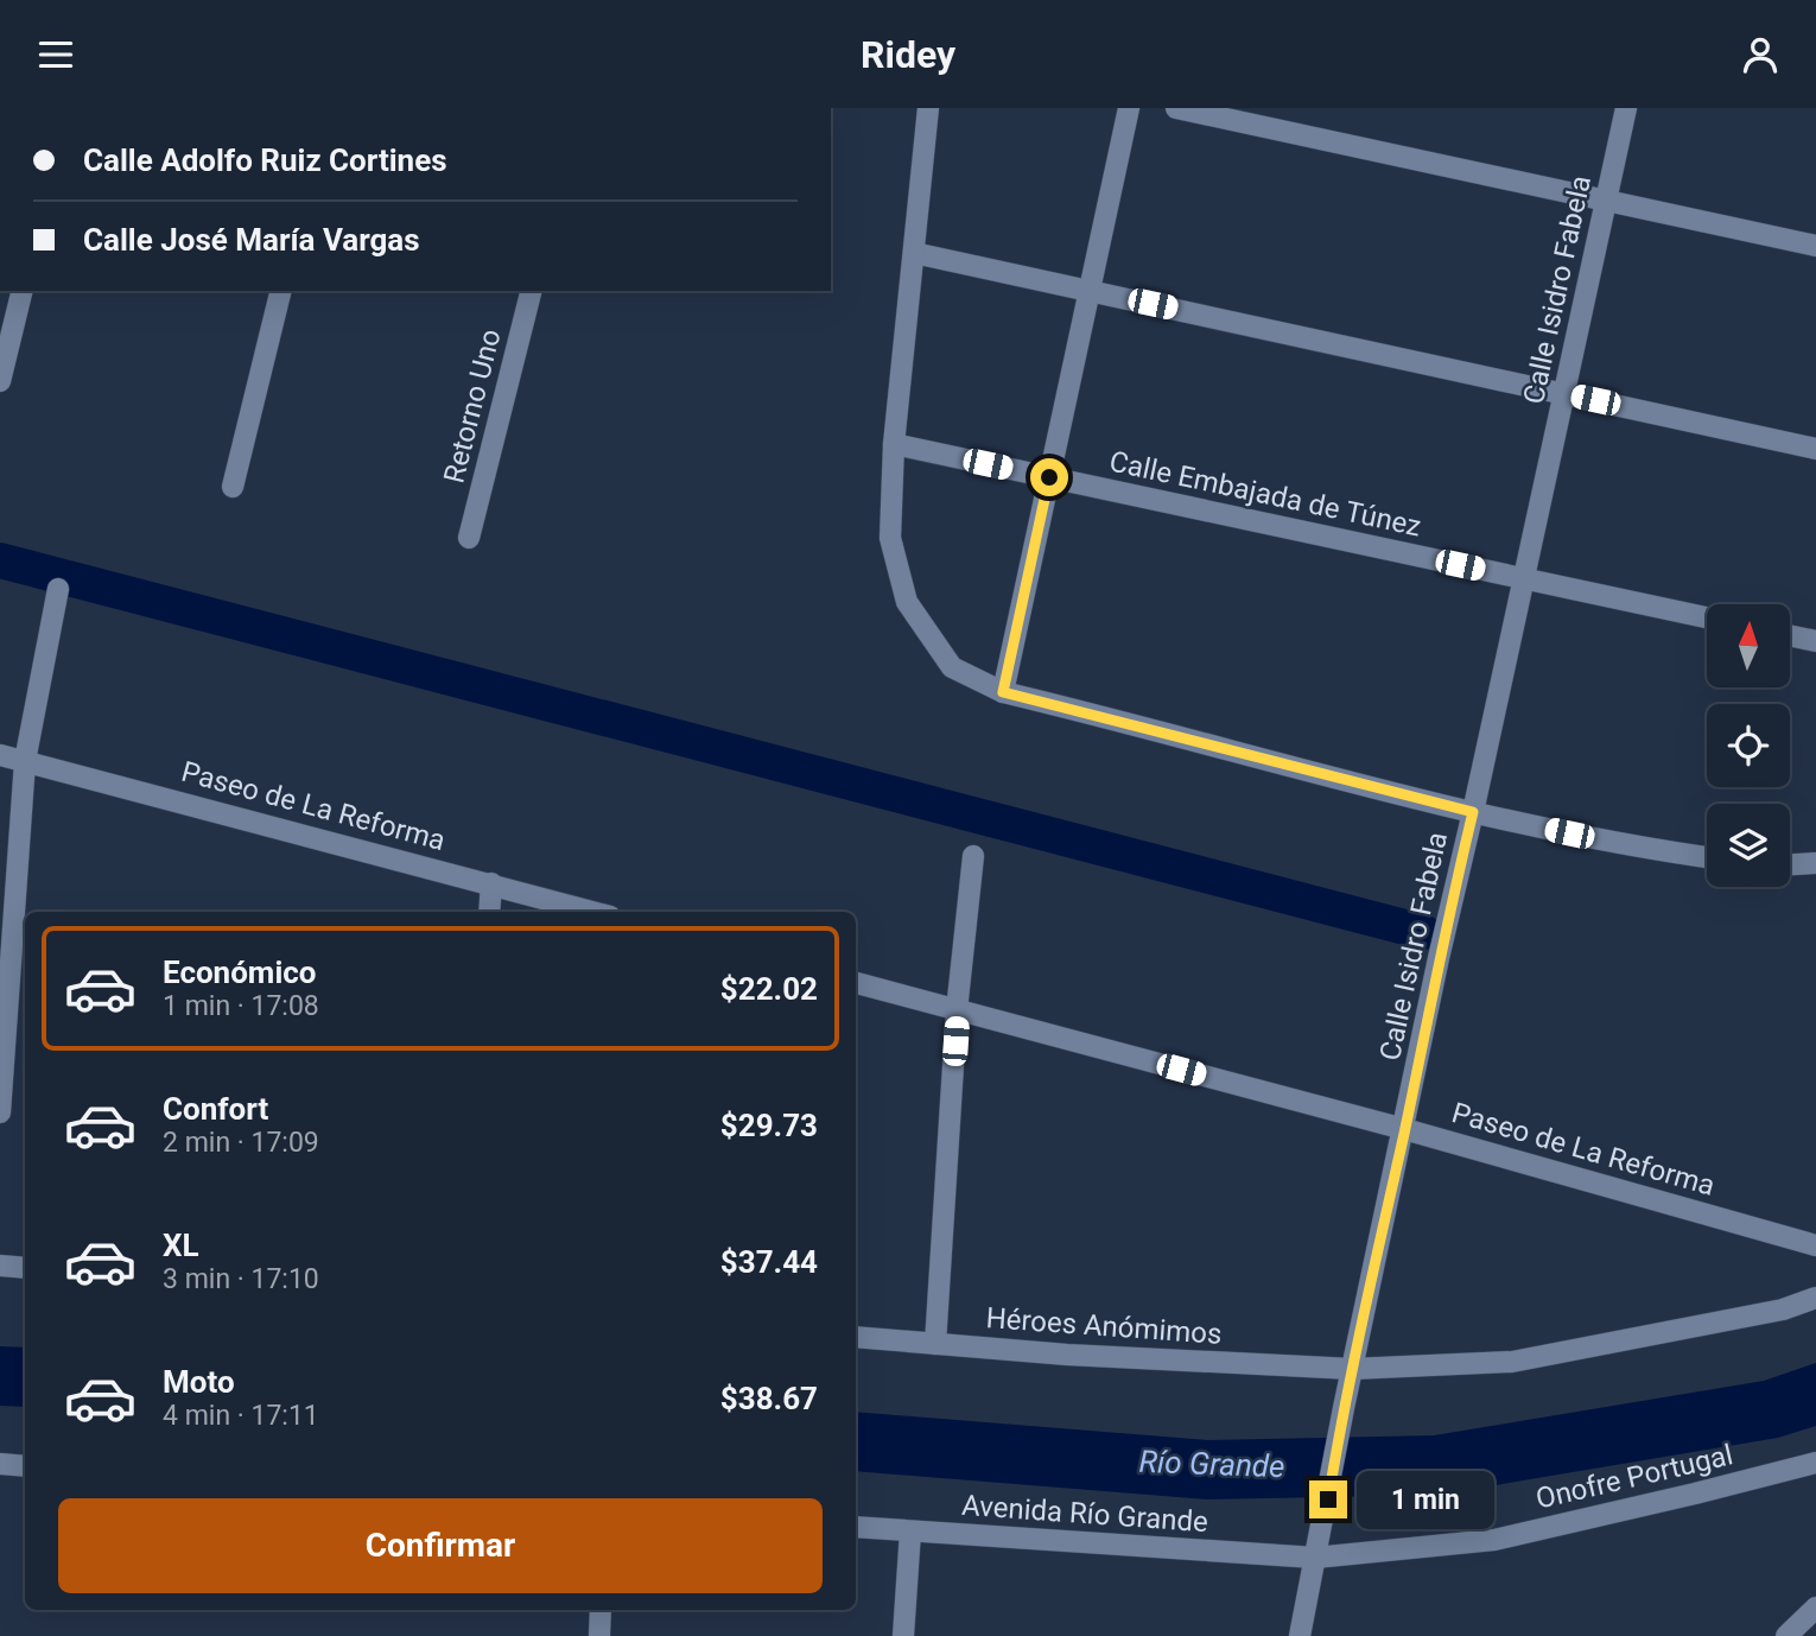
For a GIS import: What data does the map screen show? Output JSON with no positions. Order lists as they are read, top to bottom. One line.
{"streets":{"street":["Calle Isidro Fabela","Retorno Uno","Calle Embajada de Túnez","Paseo de La Reforma","Héroes Anómimos","Onofre Portugal","Avenida Río Grande"]},"crossings":[["Calle Isidro Fabela","Calle Embajada de Túnez"],["Calle Isidro Fabela","Paseo de La Reforma"],["Calle Isidro Fabela","Héroes Anómimos"],["Calle Isidro Fabela","Onofre Portugal"],["Calle Isidro Fabela","Avenida Río Grande"],["Onofre Portugal","Avenida Río Grande"]],"water":["Río Grande"],"north":"top","page":{"header":"Ridey","banner":["Calle Adolfo Ruiz Cortines","Calle José María Vargas"],"list":[{"name":"Económico","note":"1 min · 17:08","value":"$22.02"},{"name":"Confort","note":"2 min · 17:09","value":"$29.73"},{"name":"XL","note":"3 min · 17:10","value":"$37.44"},{"name":"Moto","note":"4 min · 17:11","value":"$38.67"}],"bubble":"1 min","buttons":"Confirmar"}}
